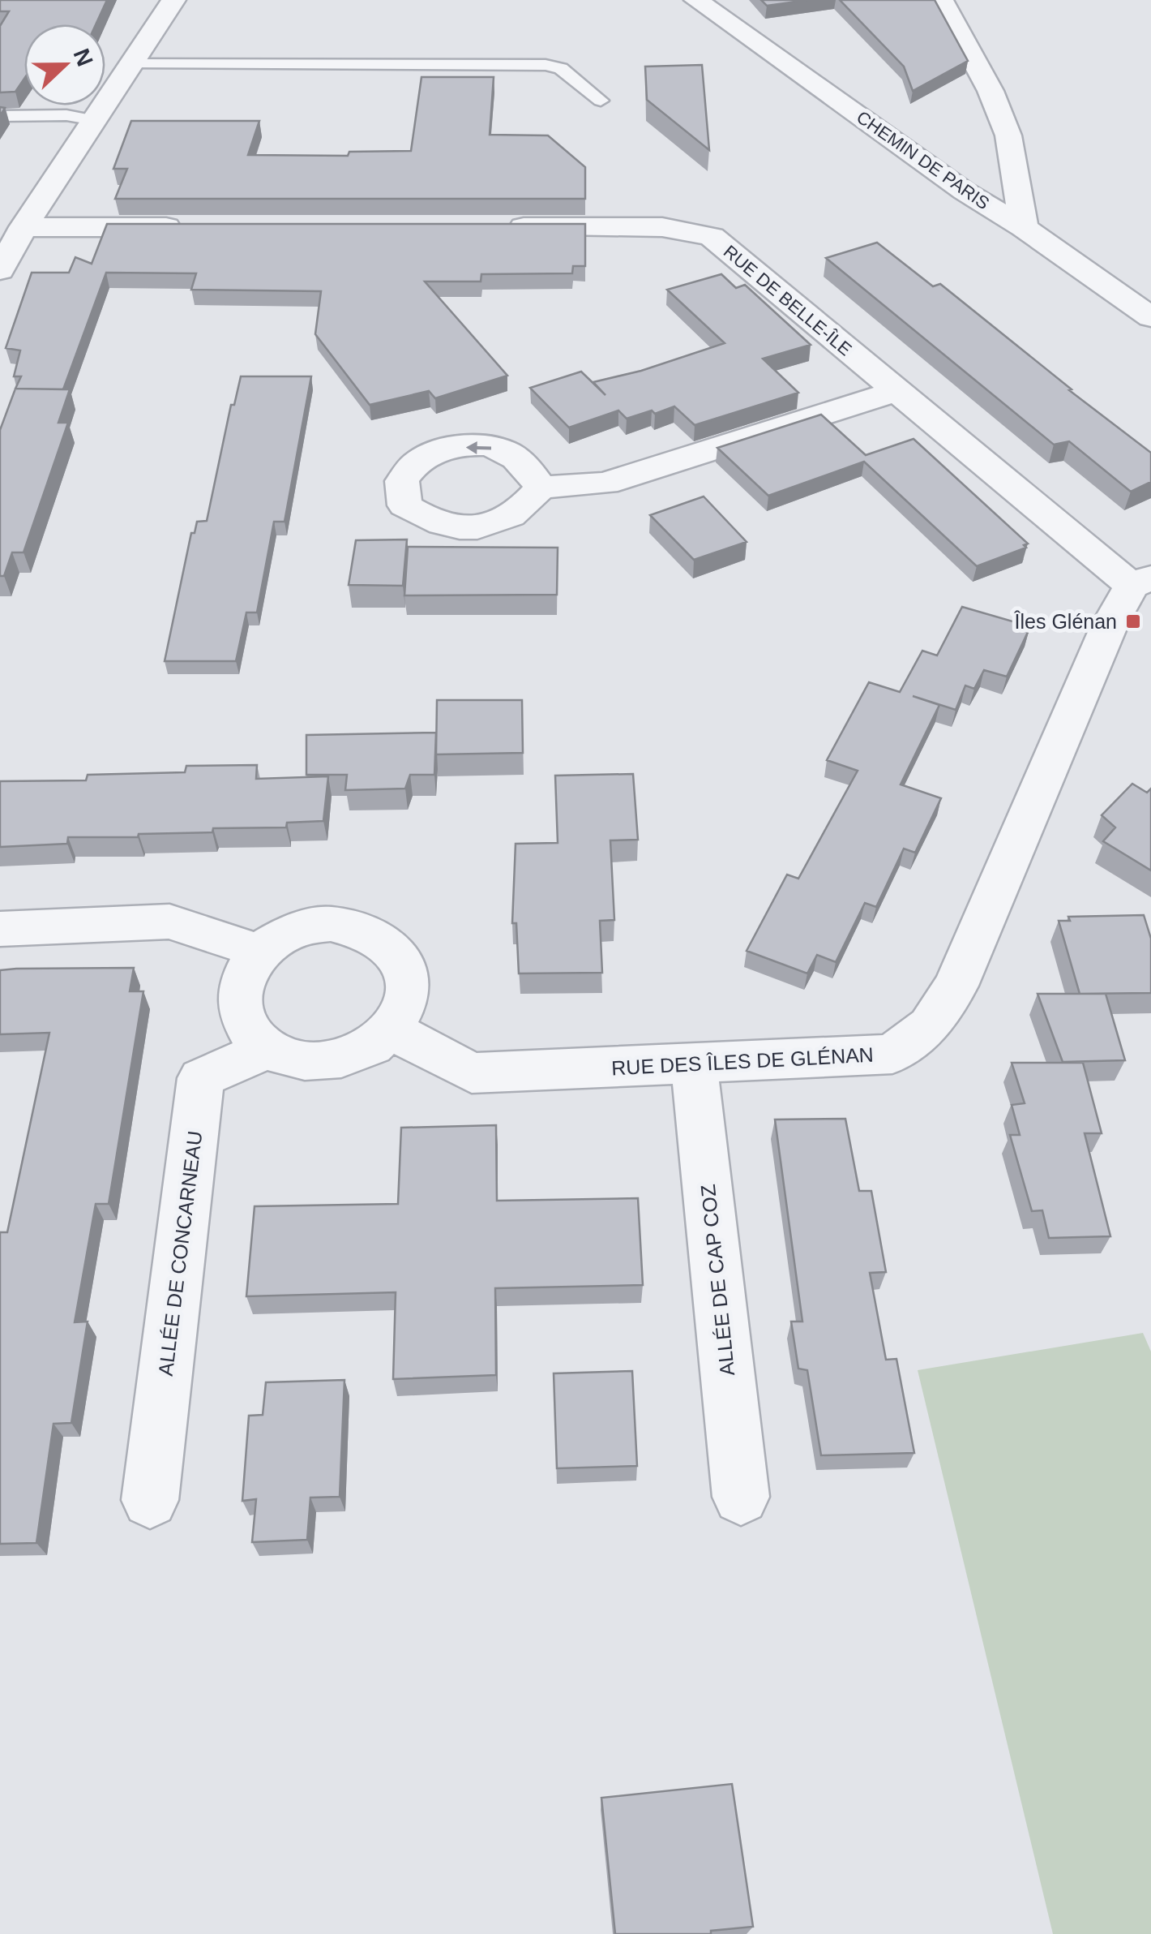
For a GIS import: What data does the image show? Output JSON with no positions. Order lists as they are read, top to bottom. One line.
{"streets":{"street":["CHEMIN DE PARIS","RUE DE BELLE-ÎLE","RUE DES ÎLES DE GLÉNAN","ALLÉE DE CONCARNEAU","ALLÉE DE CAP COZ"]},"crossings":[["RUE DE BELLE-ÎLE","RUE DES ÎLES DE GLÉNAN"],["RUE DES ÎLES DE GLÉNAN","ALLÉE DE CONCARNEAU"],["RUE DES ÎLES DE GLÉNAN","ALLÉE DE CAP COZ"]],"places":{"transit":["Îles Glénan"]},"north":"right"}
